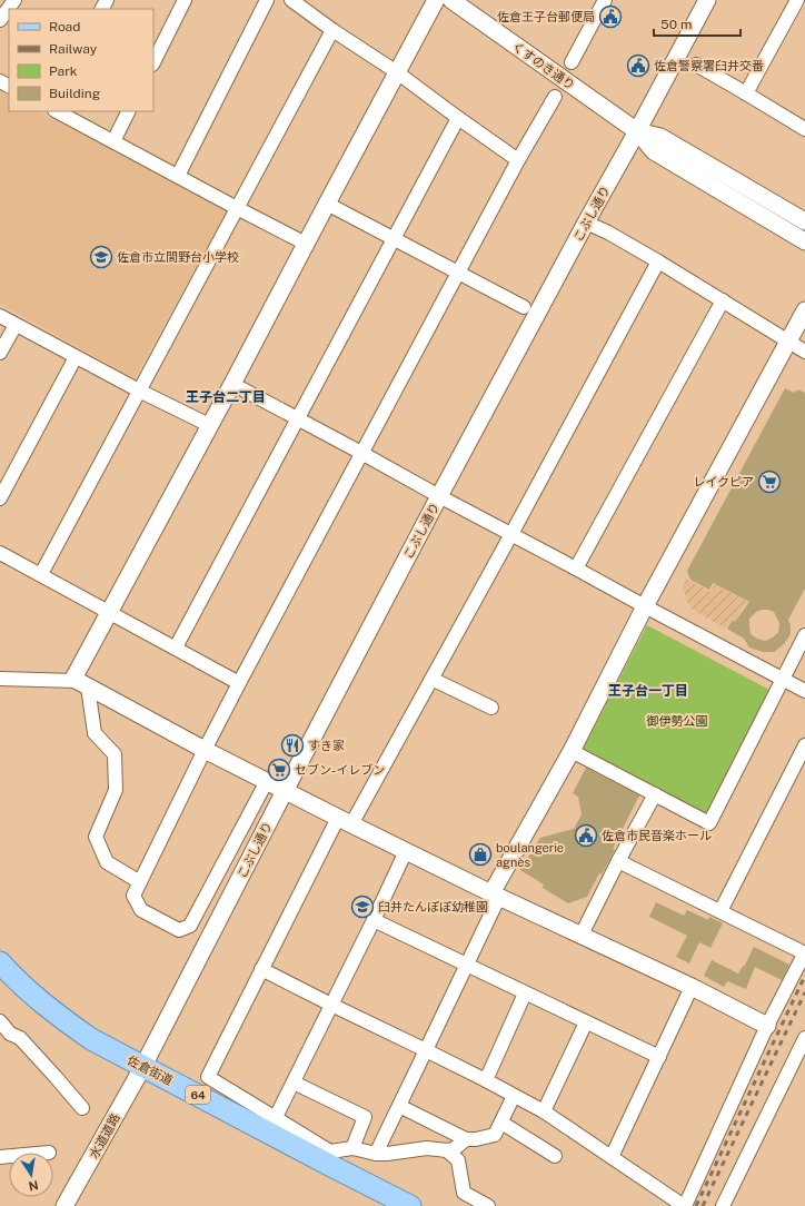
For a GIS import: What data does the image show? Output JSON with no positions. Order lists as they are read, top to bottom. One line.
{"streets":{"main road":["佐倉街道","64"],"street":["くすのき通り","こぶし通り","水道道路"]},"crossings":[["くすのき通り","こぶし通り"],["こぶし通り","佐倉街道"],["こぶし通り","水道道路"],["佐倉街道","水道道路"]],"districts":["王子台二丁目","王子台一丁目"],"parks":["御伊勢公園"],"places":{"public building":["佐倉王子台郵便局","佐倉警察署臼井交番","佐倉市民音楽ホール"],"school or university":["佐倉市立間野台小学校","臼井たんぽぽ幼稚園"],"supermarket":["レイクピア","セブン-イレブン"],"restaurant":["すき家"],"shop":["boulangerie agnès"]},"legend":["Road","Railway","Park","Building"],"scale_bar":"50 m","north":"bottom"}
